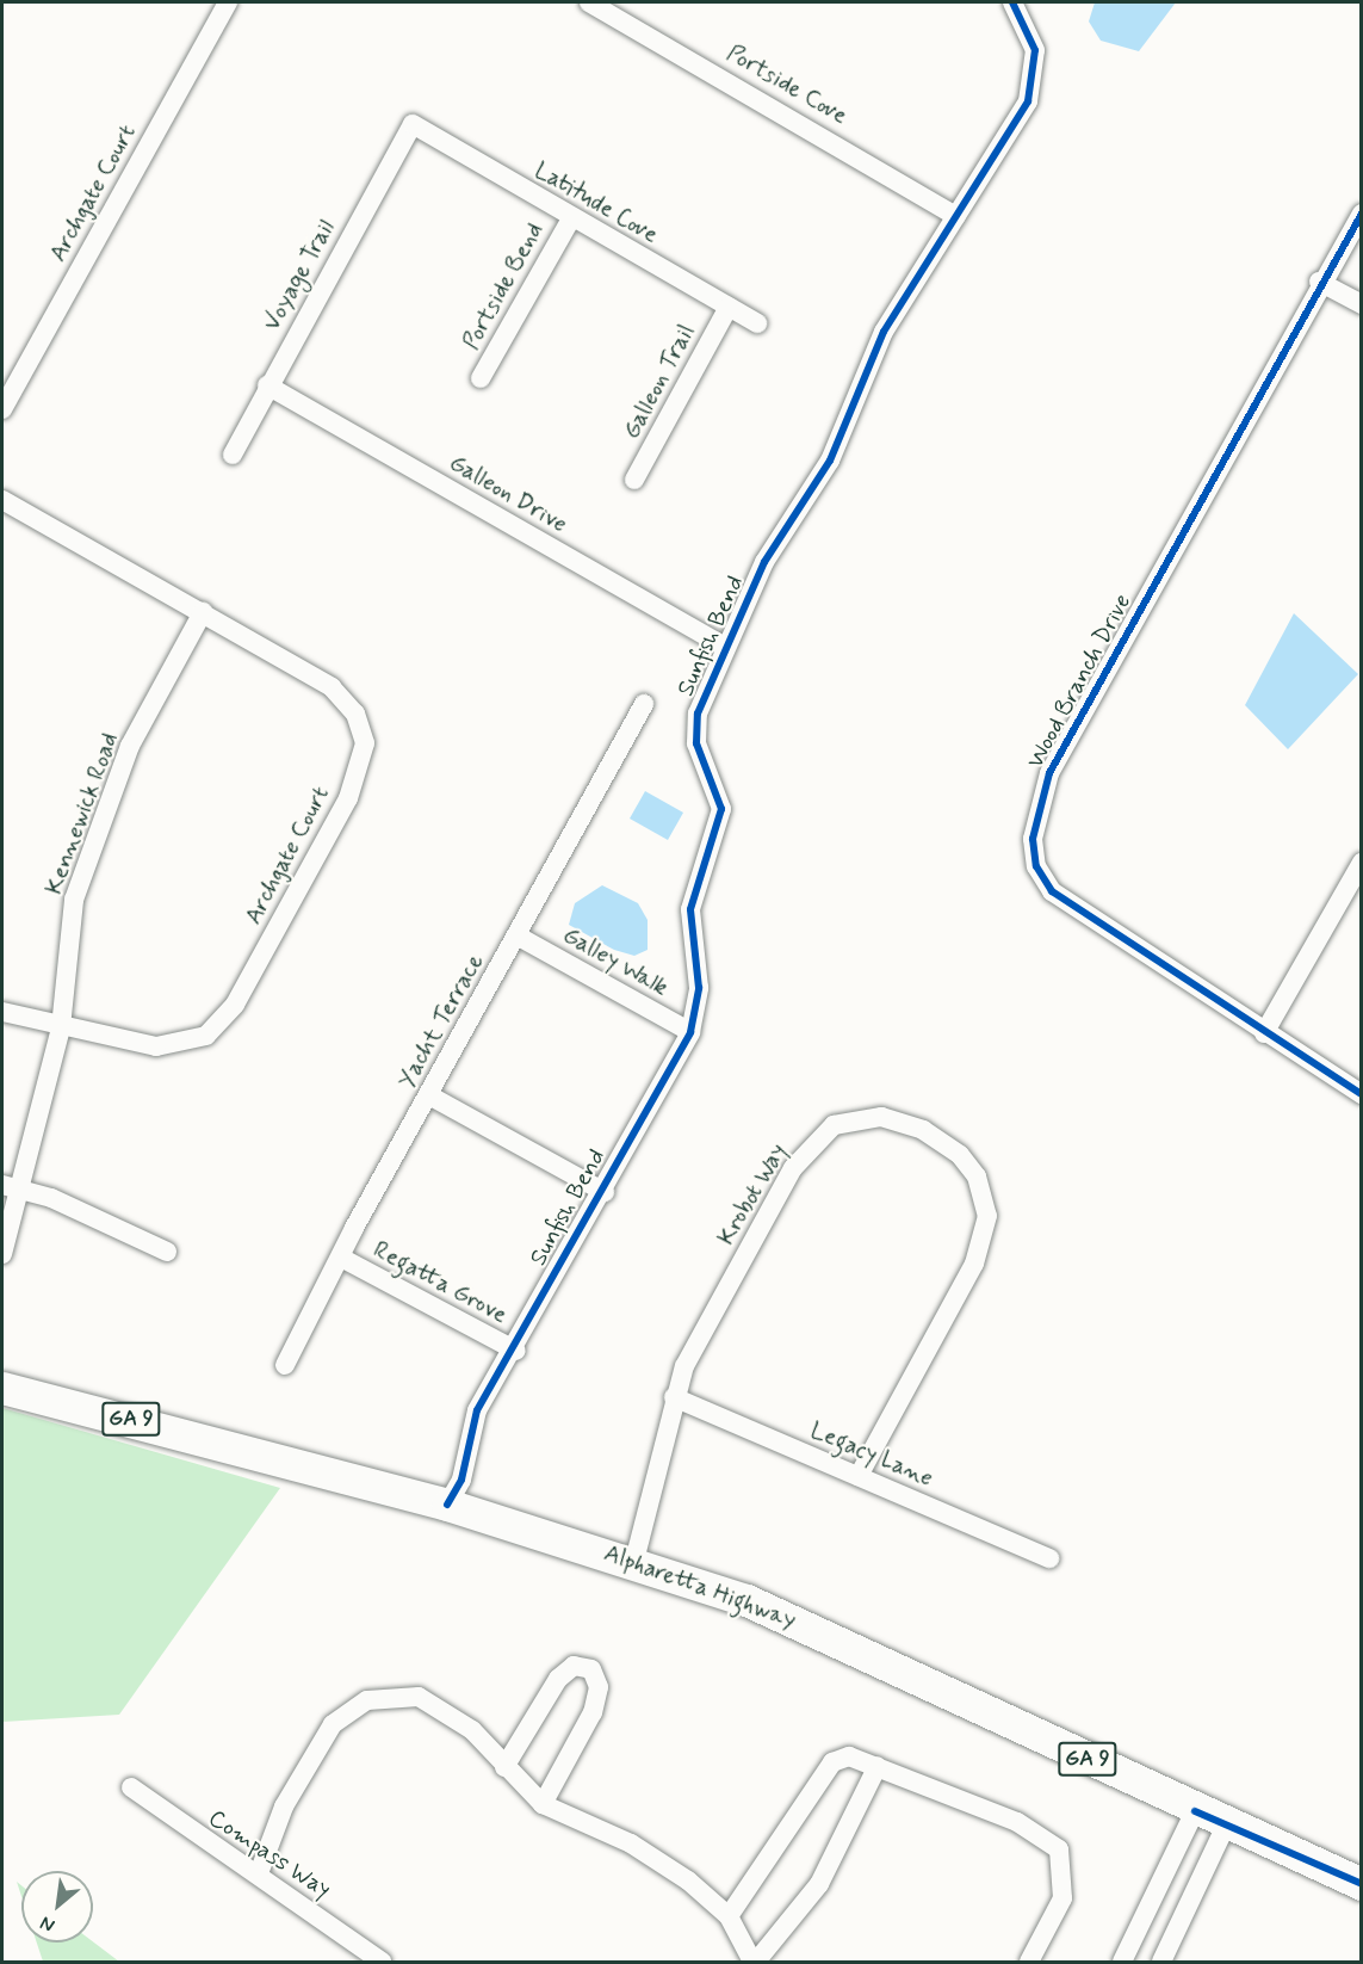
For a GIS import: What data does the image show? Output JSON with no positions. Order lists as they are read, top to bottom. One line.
{"streets":{"main road":["GA 9","Alpharetta Highway"],"street":["Portside Cove","Archgate Court","Latitude Cove","Voyage Trail","Portside Bend","Galleon Trail","Galleon Drive","Sunfish Bend","Wood Branch Drive","Kennewick Road","Galley Walk","Yacht Terrace","Krobot Way","Regatta Grove","Legacy Lane","Compass Way"]},"crossings":[["Portside Cove","Sunfish Bend"],["Archgate Court","Kennewick Road"],["Latitude Cove","Voyage Trail"],["Latitude Cove","Portside Bend"],["Latitude Cove","Galleon Trail"],["Voyage Trail","Galleon Drive"],["Galleon Drive","Sunfish Bend"],["Sunfish Bend","Galley Walk"],["Sunfish Bend","Regatta Grove"],["Sunfish Bend","Alpharetta Highway"],["Galley Walk","Yacht Terrace"],["Yacht Terrace","Regatta Grove"],["Krobot Way","Legacy Lane"],["Krobot Way","Alpharetta Highway"]],"north":"bottom left"}
